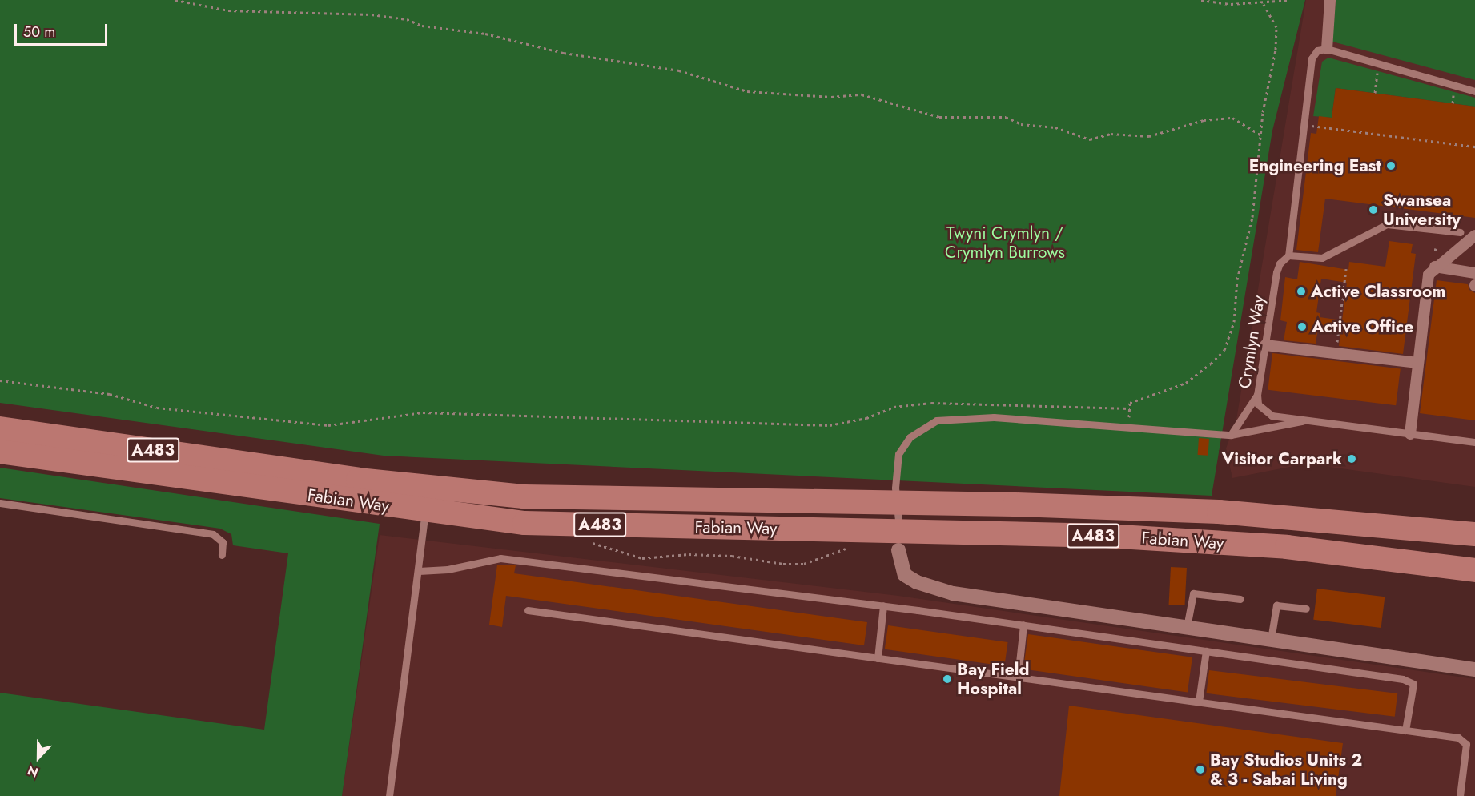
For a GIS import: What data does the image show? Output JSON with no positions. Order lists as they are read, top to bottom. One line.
{"streets":{"highway":["A483","Fabian Way"],"lane":["Crymlyn Way"]},"parks":["Twyni Crymlyn / Crymlyn Burrows"],"places":["Engineering East","Swansea University","Active Classroom","Active Office","Visitor Carpark","Bay Field Hospital","Bay Studios Units 2 & 3 - Sabai Living"],"scale_bar":"50 m","north":"bottom"}
